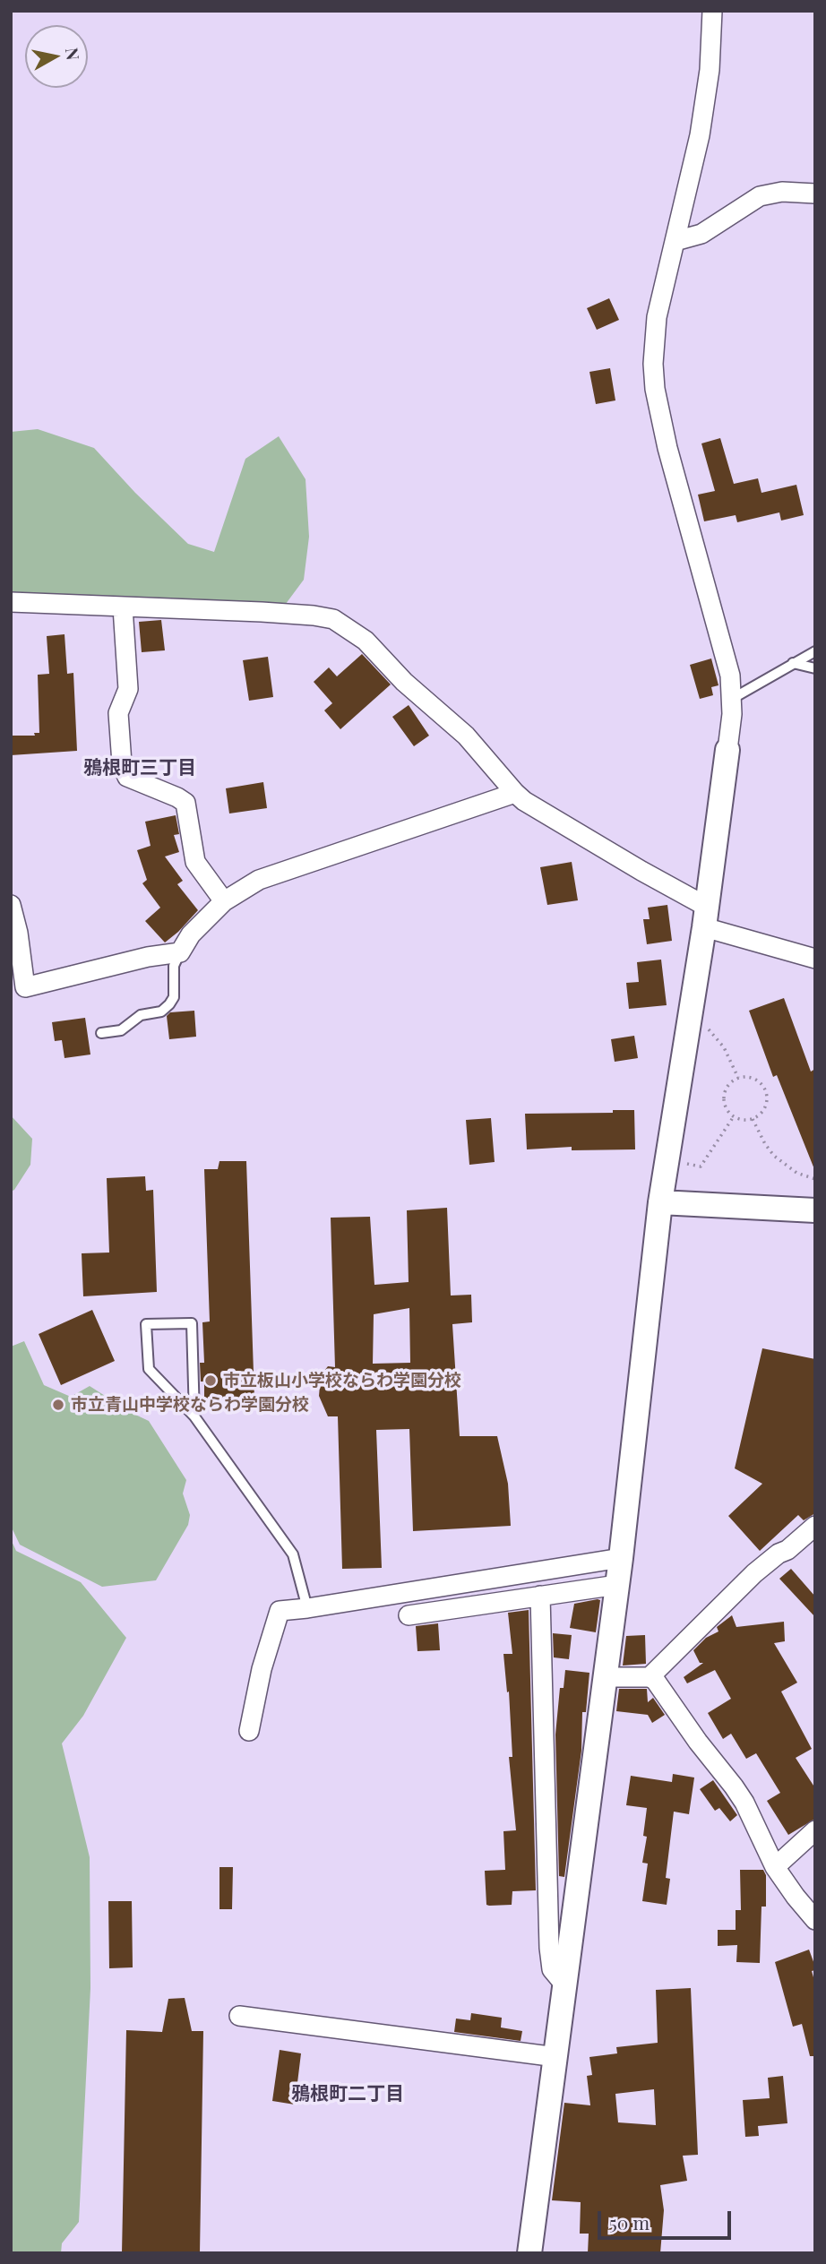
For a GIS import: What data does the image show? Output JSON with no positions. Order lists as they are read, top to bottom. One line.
{"districts":["鴉根町三丁目","鴉根町二丁目"],"places":["市立板山小学校ならわ学園分校","市立青山中学校ならわ学園分校"],"scale_bar":"50 m","north":"right"}
